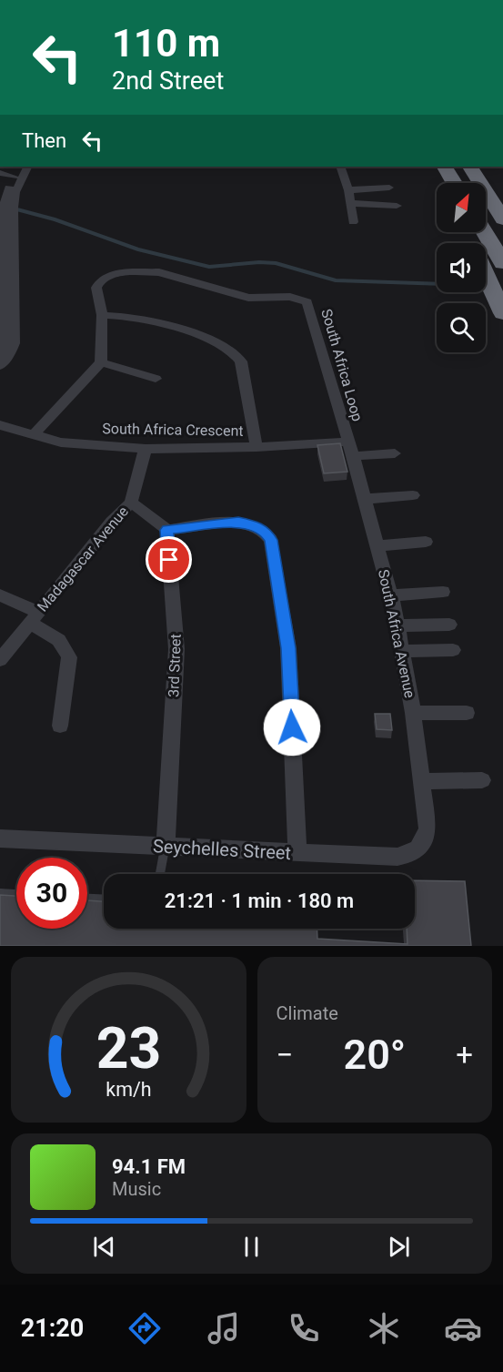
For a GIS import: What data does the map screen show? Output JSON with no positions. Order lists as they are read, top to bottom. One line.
{"streets":{"street":["South Africa Loop","South Africa Crescent","Madagascar Avenue","South Africa Avenue","3rd Street","Seychelles Street"]},"crossings":[["South Africa Loop","South Africa Crescent"],["South Africa Loop","South Africa Avenue"],["South Africa Crescent","Madagascar Avenue"],["South Africa Crescent","South Africa Avenue"],["South Africa Avenue","Seychelles Street"],["3rd Street","Seychelles Street"]],"north":"top right","page":{"turn":["110 m","2nd Street"],"then":"Then","limit":"30","trip":"21:21 · 1 min · 180 m","tile":"Climate","heat":["−","20°","+"],"song":["94.1 FM","Music"],"tabs":"21:20","gauge":["23","km/h"]}}
